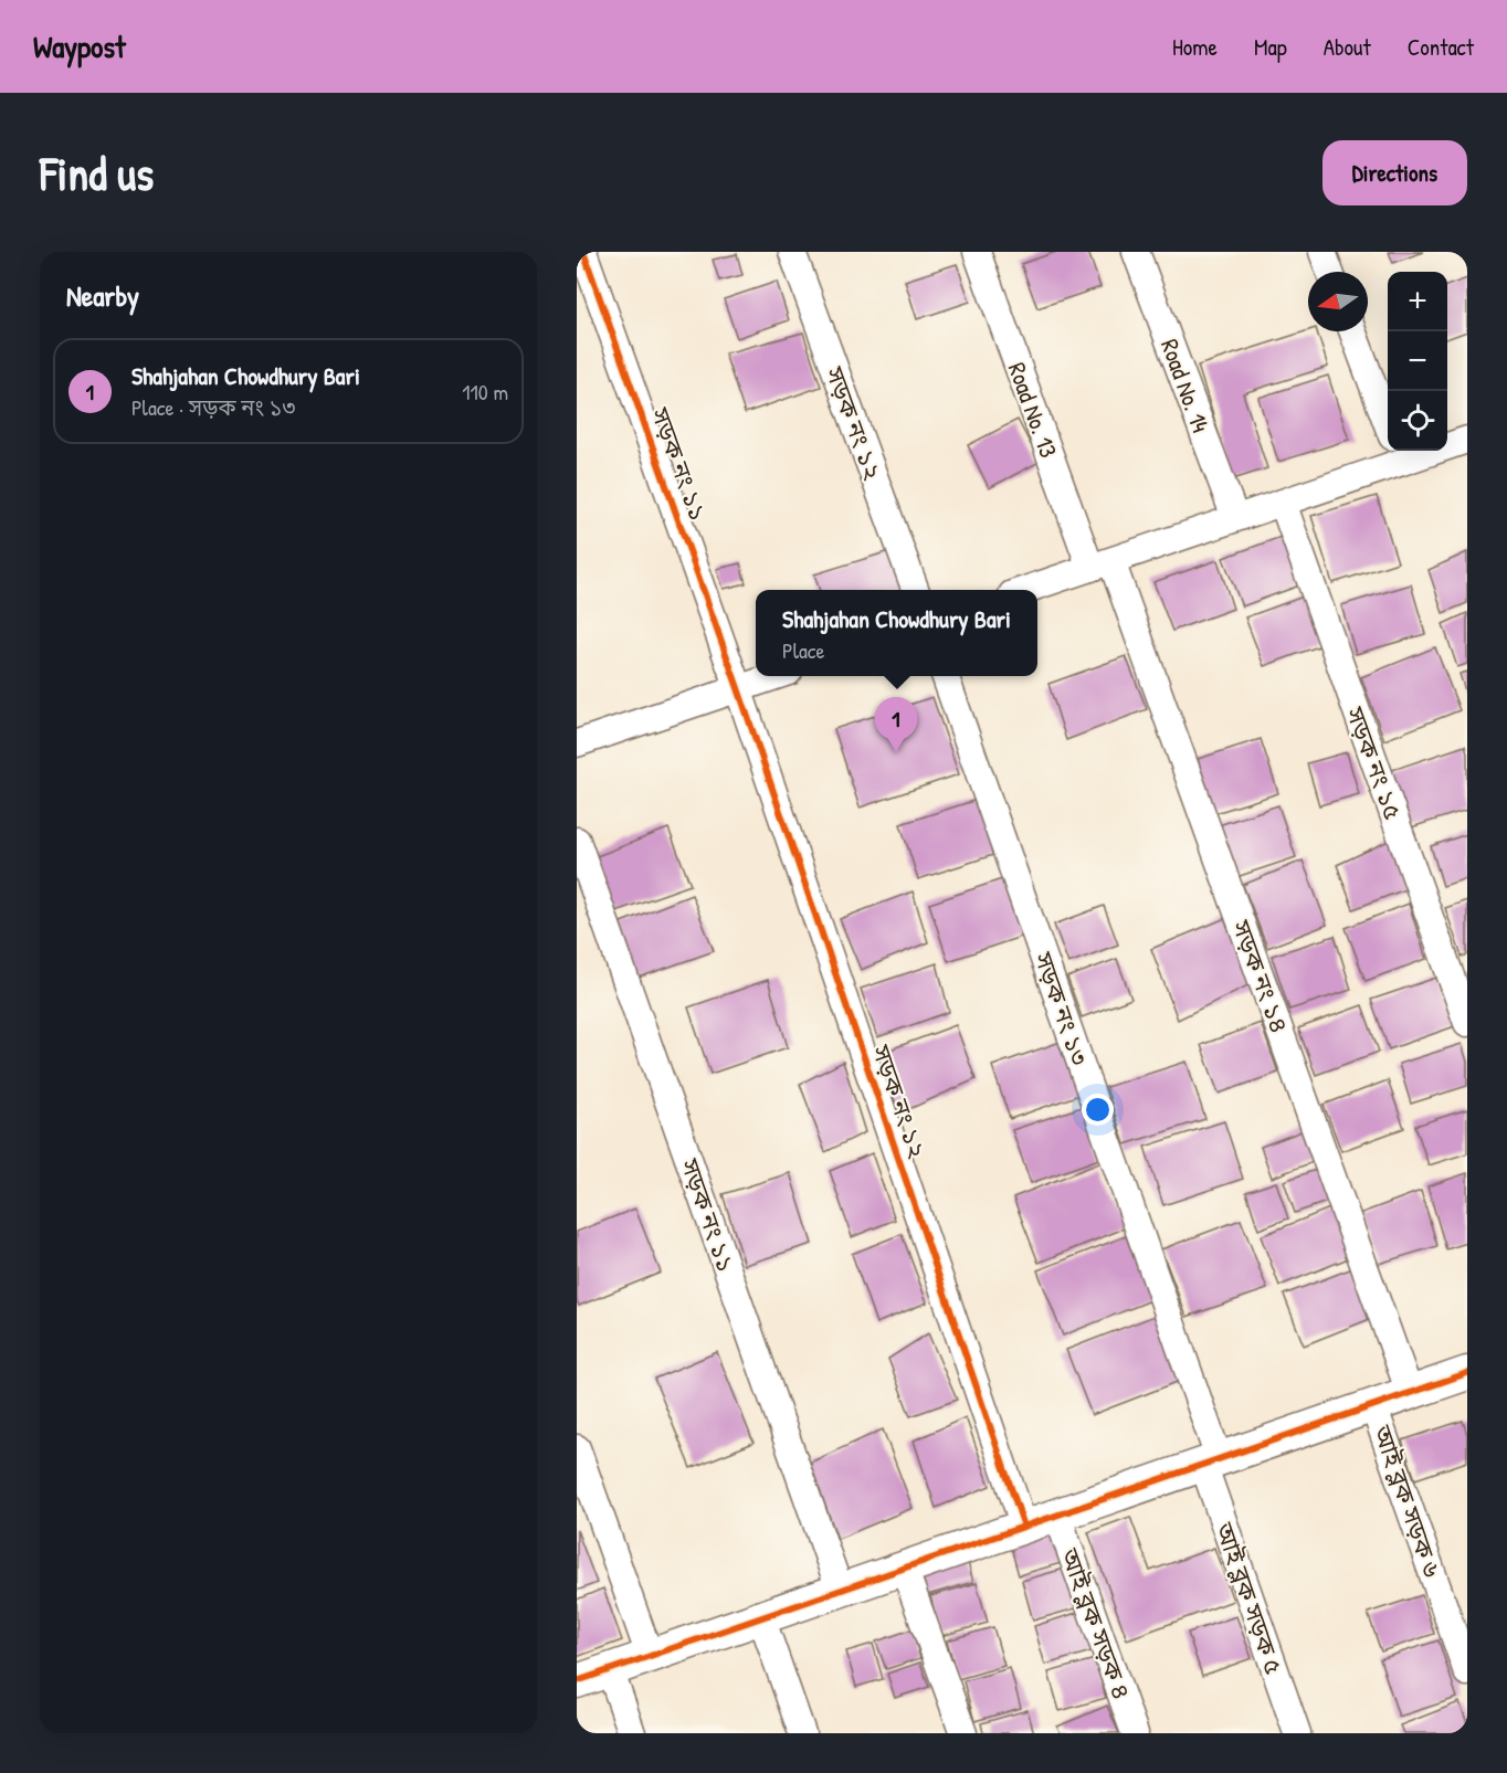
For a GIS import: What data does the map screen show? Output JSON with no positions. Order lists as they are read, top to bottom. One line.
{"streets":{"street":["Road No. 14","Road No. 13","সড়ক নং ১২","সড়ক নং ১১","সড়ক নং ১৫","সড়ক নং ১৪","সড়ক নং ১৩","আই ব্লক সড়ক ৬","আই ব্লক সড়ক ৫","আই ব্লক সড়ক ৪"]},"crossings":[["Road No. 13","সড়ক নং ১৪"],["সড়ক নং ১২","সড়ক নং ১১"],["সড়ক নং ১৩","আই ব্লক সড়ক ৫"]],"north":"left","page":{"header":"Waypost","nav":["Home","Map","About","Contact"],"buttons":"Directions","title":"Find us","heading":"Nearby","map_buttons":["+","−"],"list":[{"mark":"1","name":"Shahjahan Chowdhury Bari","note":"Place · সড়ক নং ১৩","value":"110 m"}],"popup":["Shahjahan Chowdhury Bari","Place"],"pins":"1"}}
